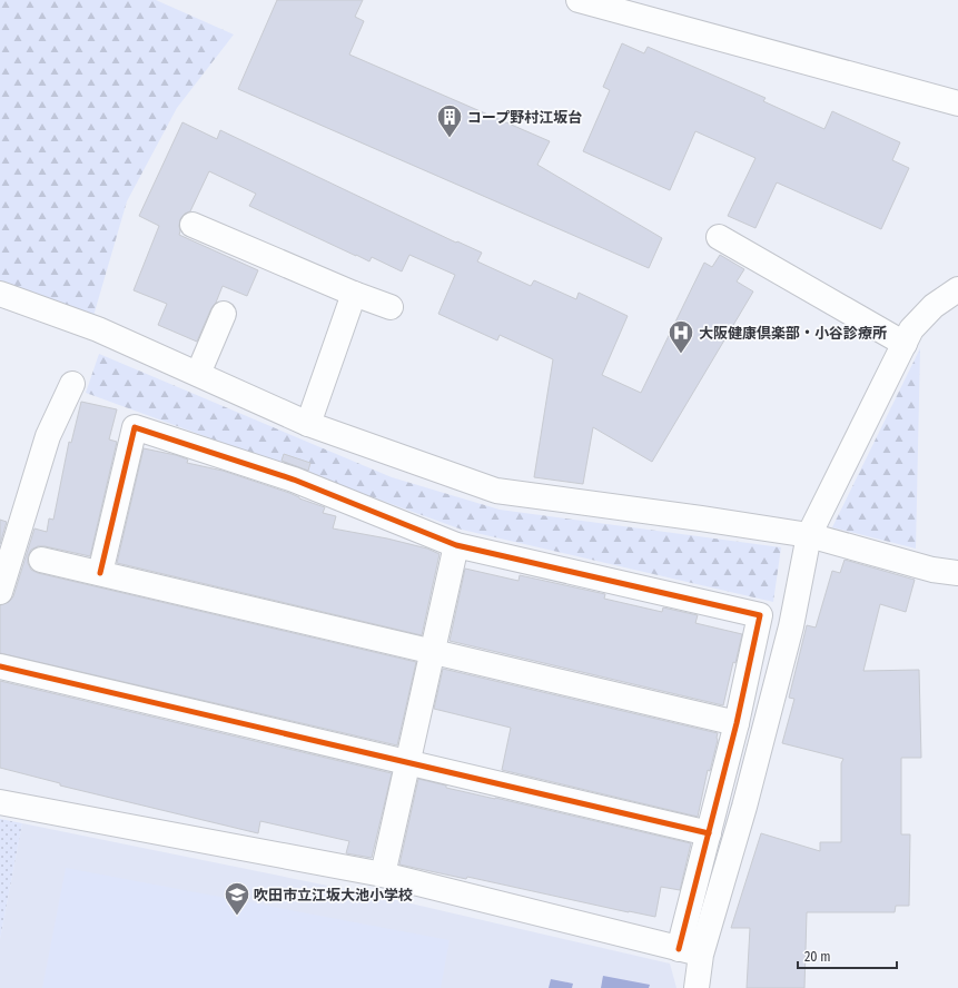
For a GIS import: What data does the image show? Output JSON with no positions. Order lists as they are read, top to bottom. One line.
{"places":{"building":["コープ野村江坂台"],"hospital":["大阪健康倶楽部・小谷診療所"],"school or university":["吹田市立江坂大池小学校"]},"scale_bar":"20 m"}
